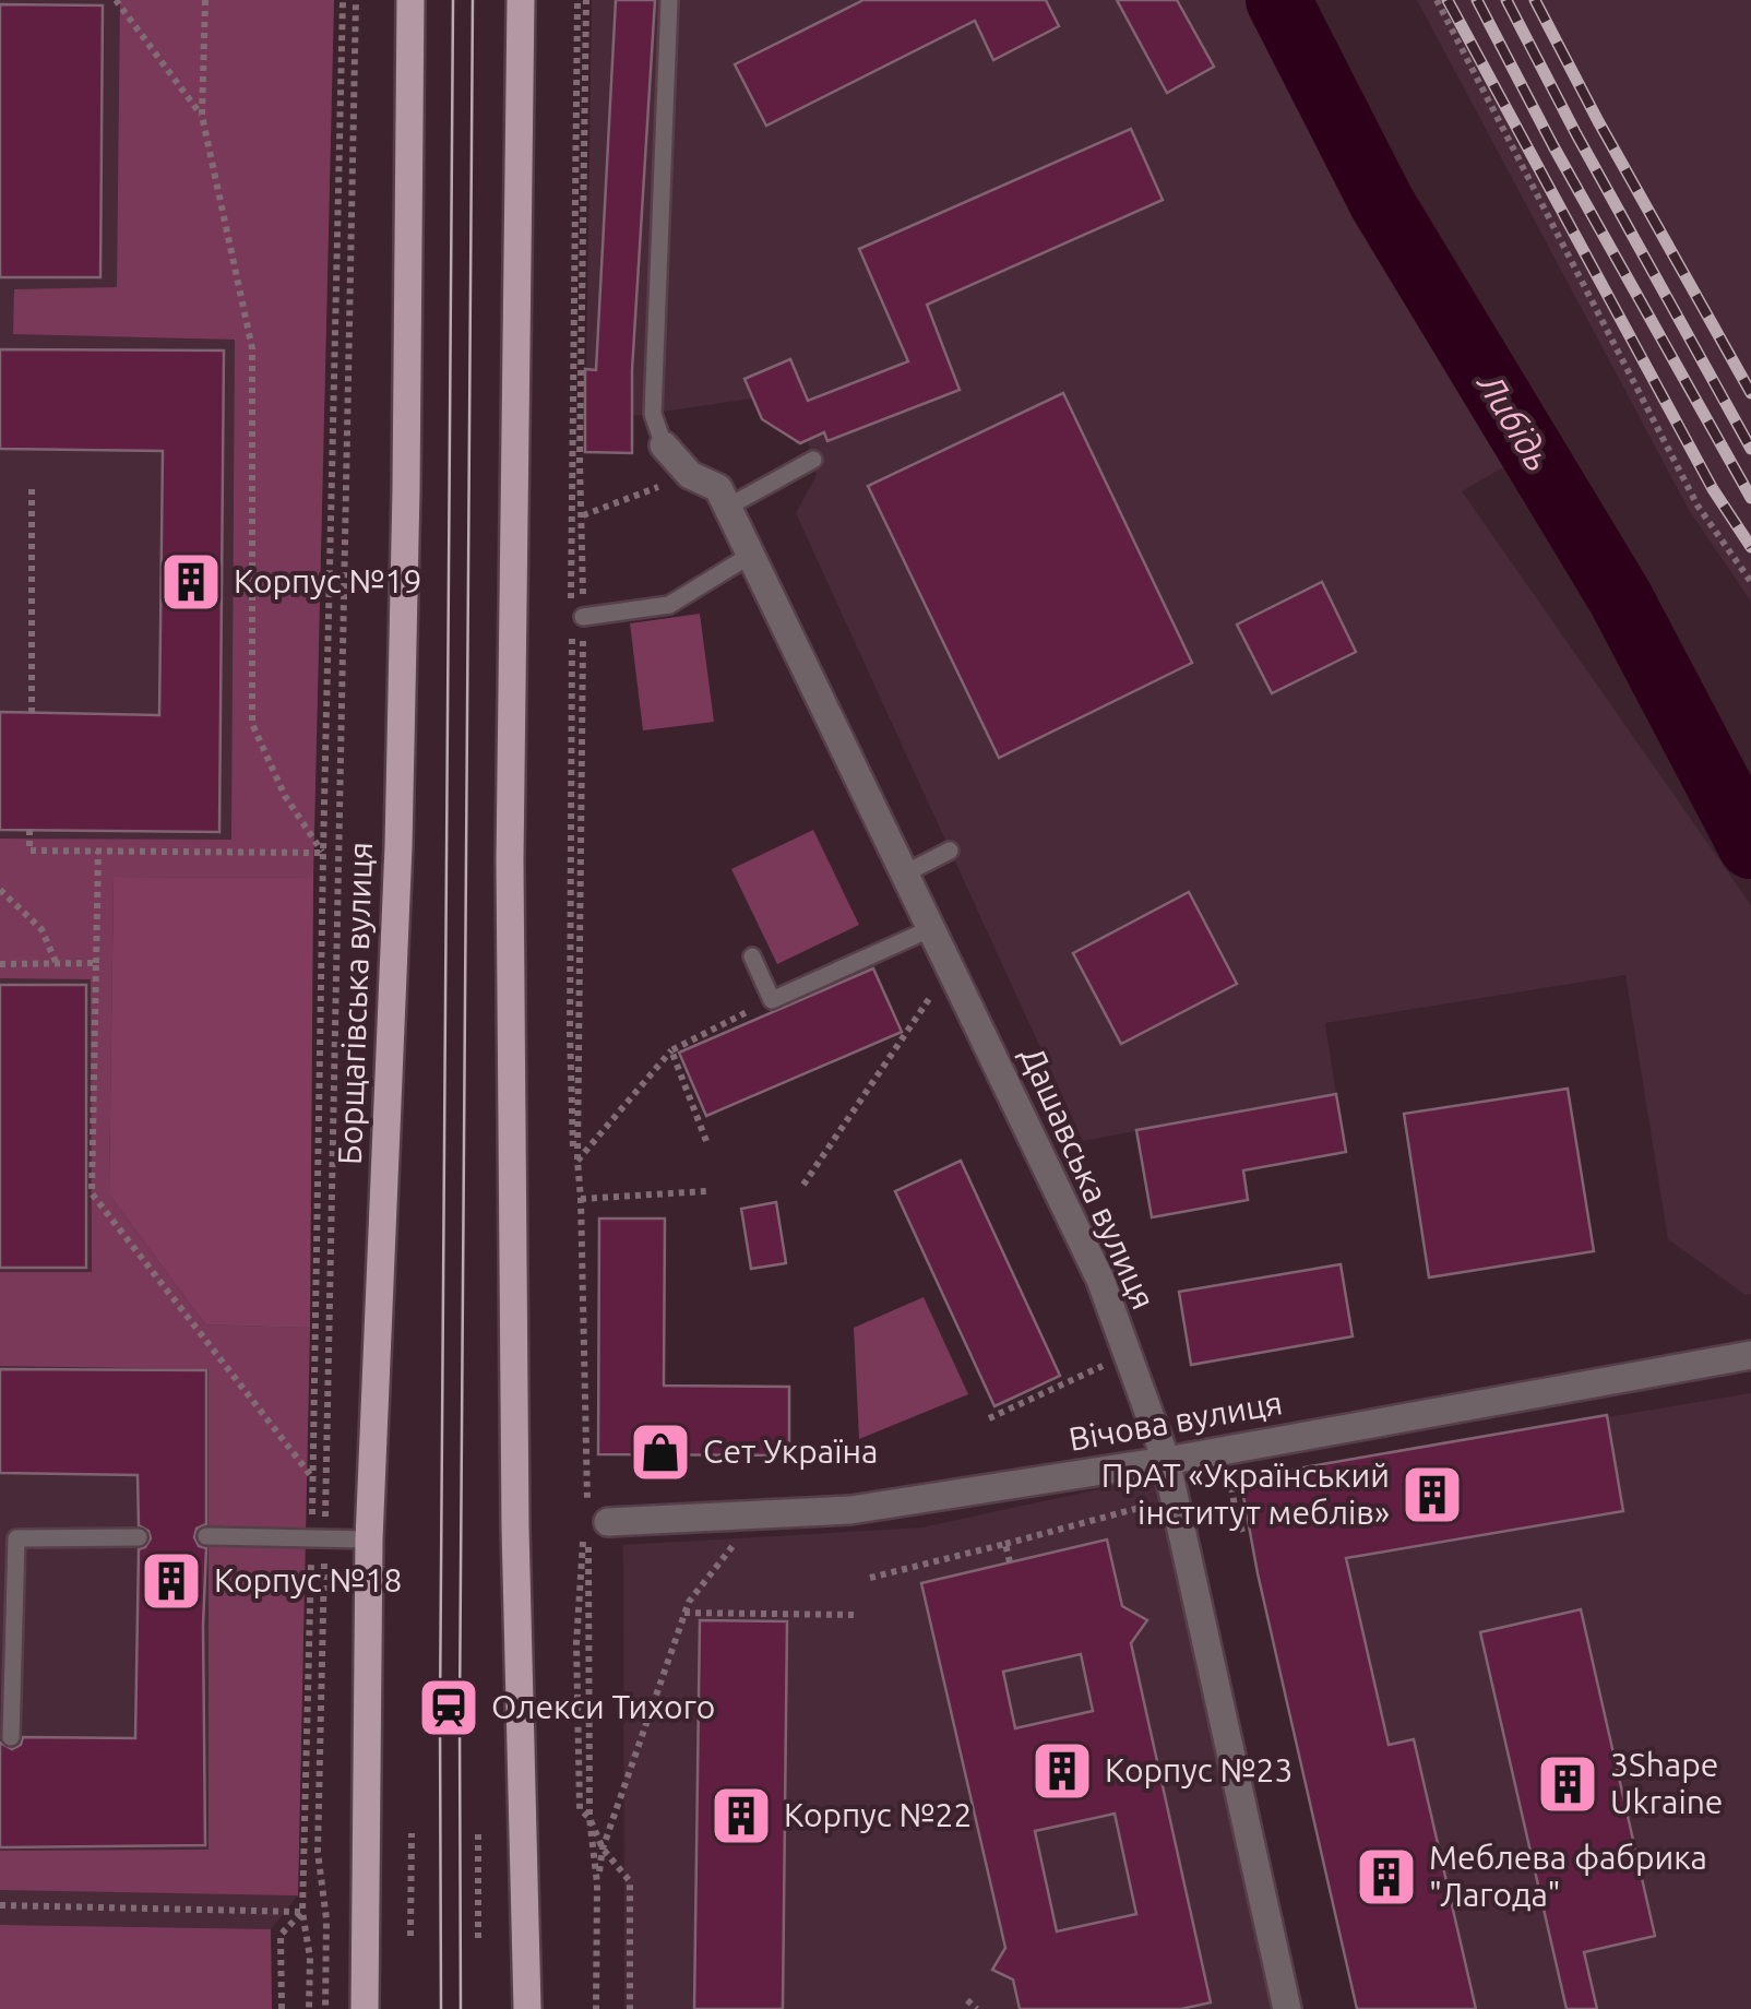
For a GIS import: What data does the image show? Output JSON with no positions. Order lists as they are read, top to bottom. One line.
{"streets":{"main road":["Борщагівська вулиця"],"street":["Дашавська вулиця","Вічова вулиця"]},"crossings":[["Дашавська вулиця","Вічова вулиця"]],"water":["Либідь"],"places":{"building":["Корпус №19","ПрАТ «Український інститут меблів»","Корпус №18","Корпус №23","3Shape Ukraine","Корпус №22","Меблева фабрика \"Лагода\""],"shop":["Сет Україна"],"station":["Олекси Тихого"]}}
